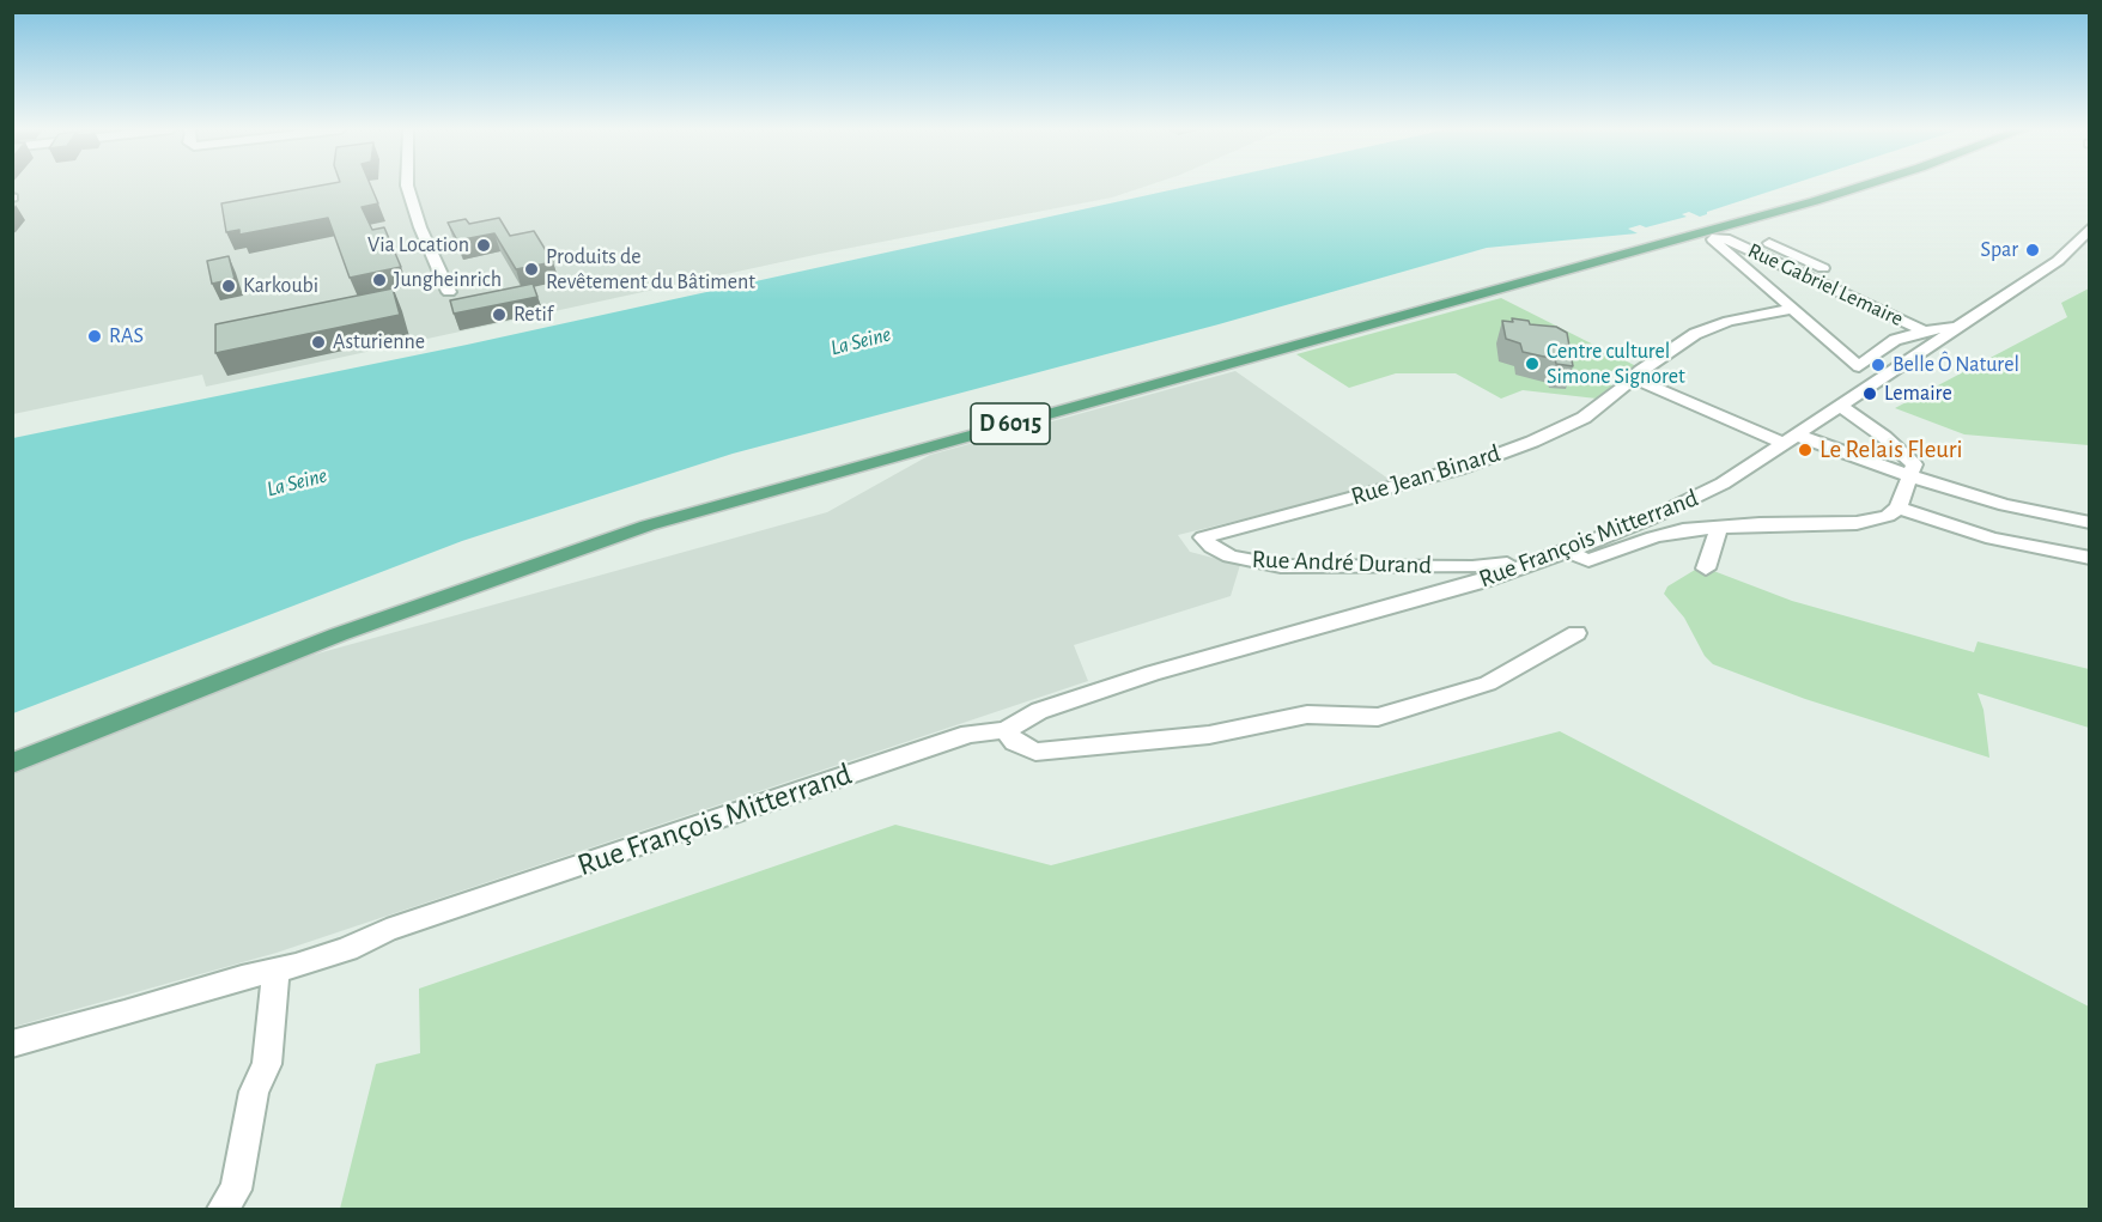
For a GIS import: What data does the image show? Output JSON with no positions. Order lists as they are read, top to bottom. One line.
{"streets":{"main road":["D 6015"],"street":["Rue Gabriel Lemaire","Rue Jean Binard","Rue François Mitterrand","Rue André Durand"]},"crossings":[["Rue Gabriel Lemaire","Rue Jean Binard"],["Rue Gabriel Lemaire","Rue François Mitterrand"],["Rue Jean Binard","Rue André Durand"],["Rue François Mitterrand","Rue André Durand"]],"water":["La Seine"],"places":["Via Location","Spar","Produits de Revêtement du Bâtiment","Jungheinrich","Karkoubi","Retif","RAS","Asturienne","Centre culturel Simone Signoret","Belle Ô Naturel","Lemaire","Le Relais Fleuri"]}
